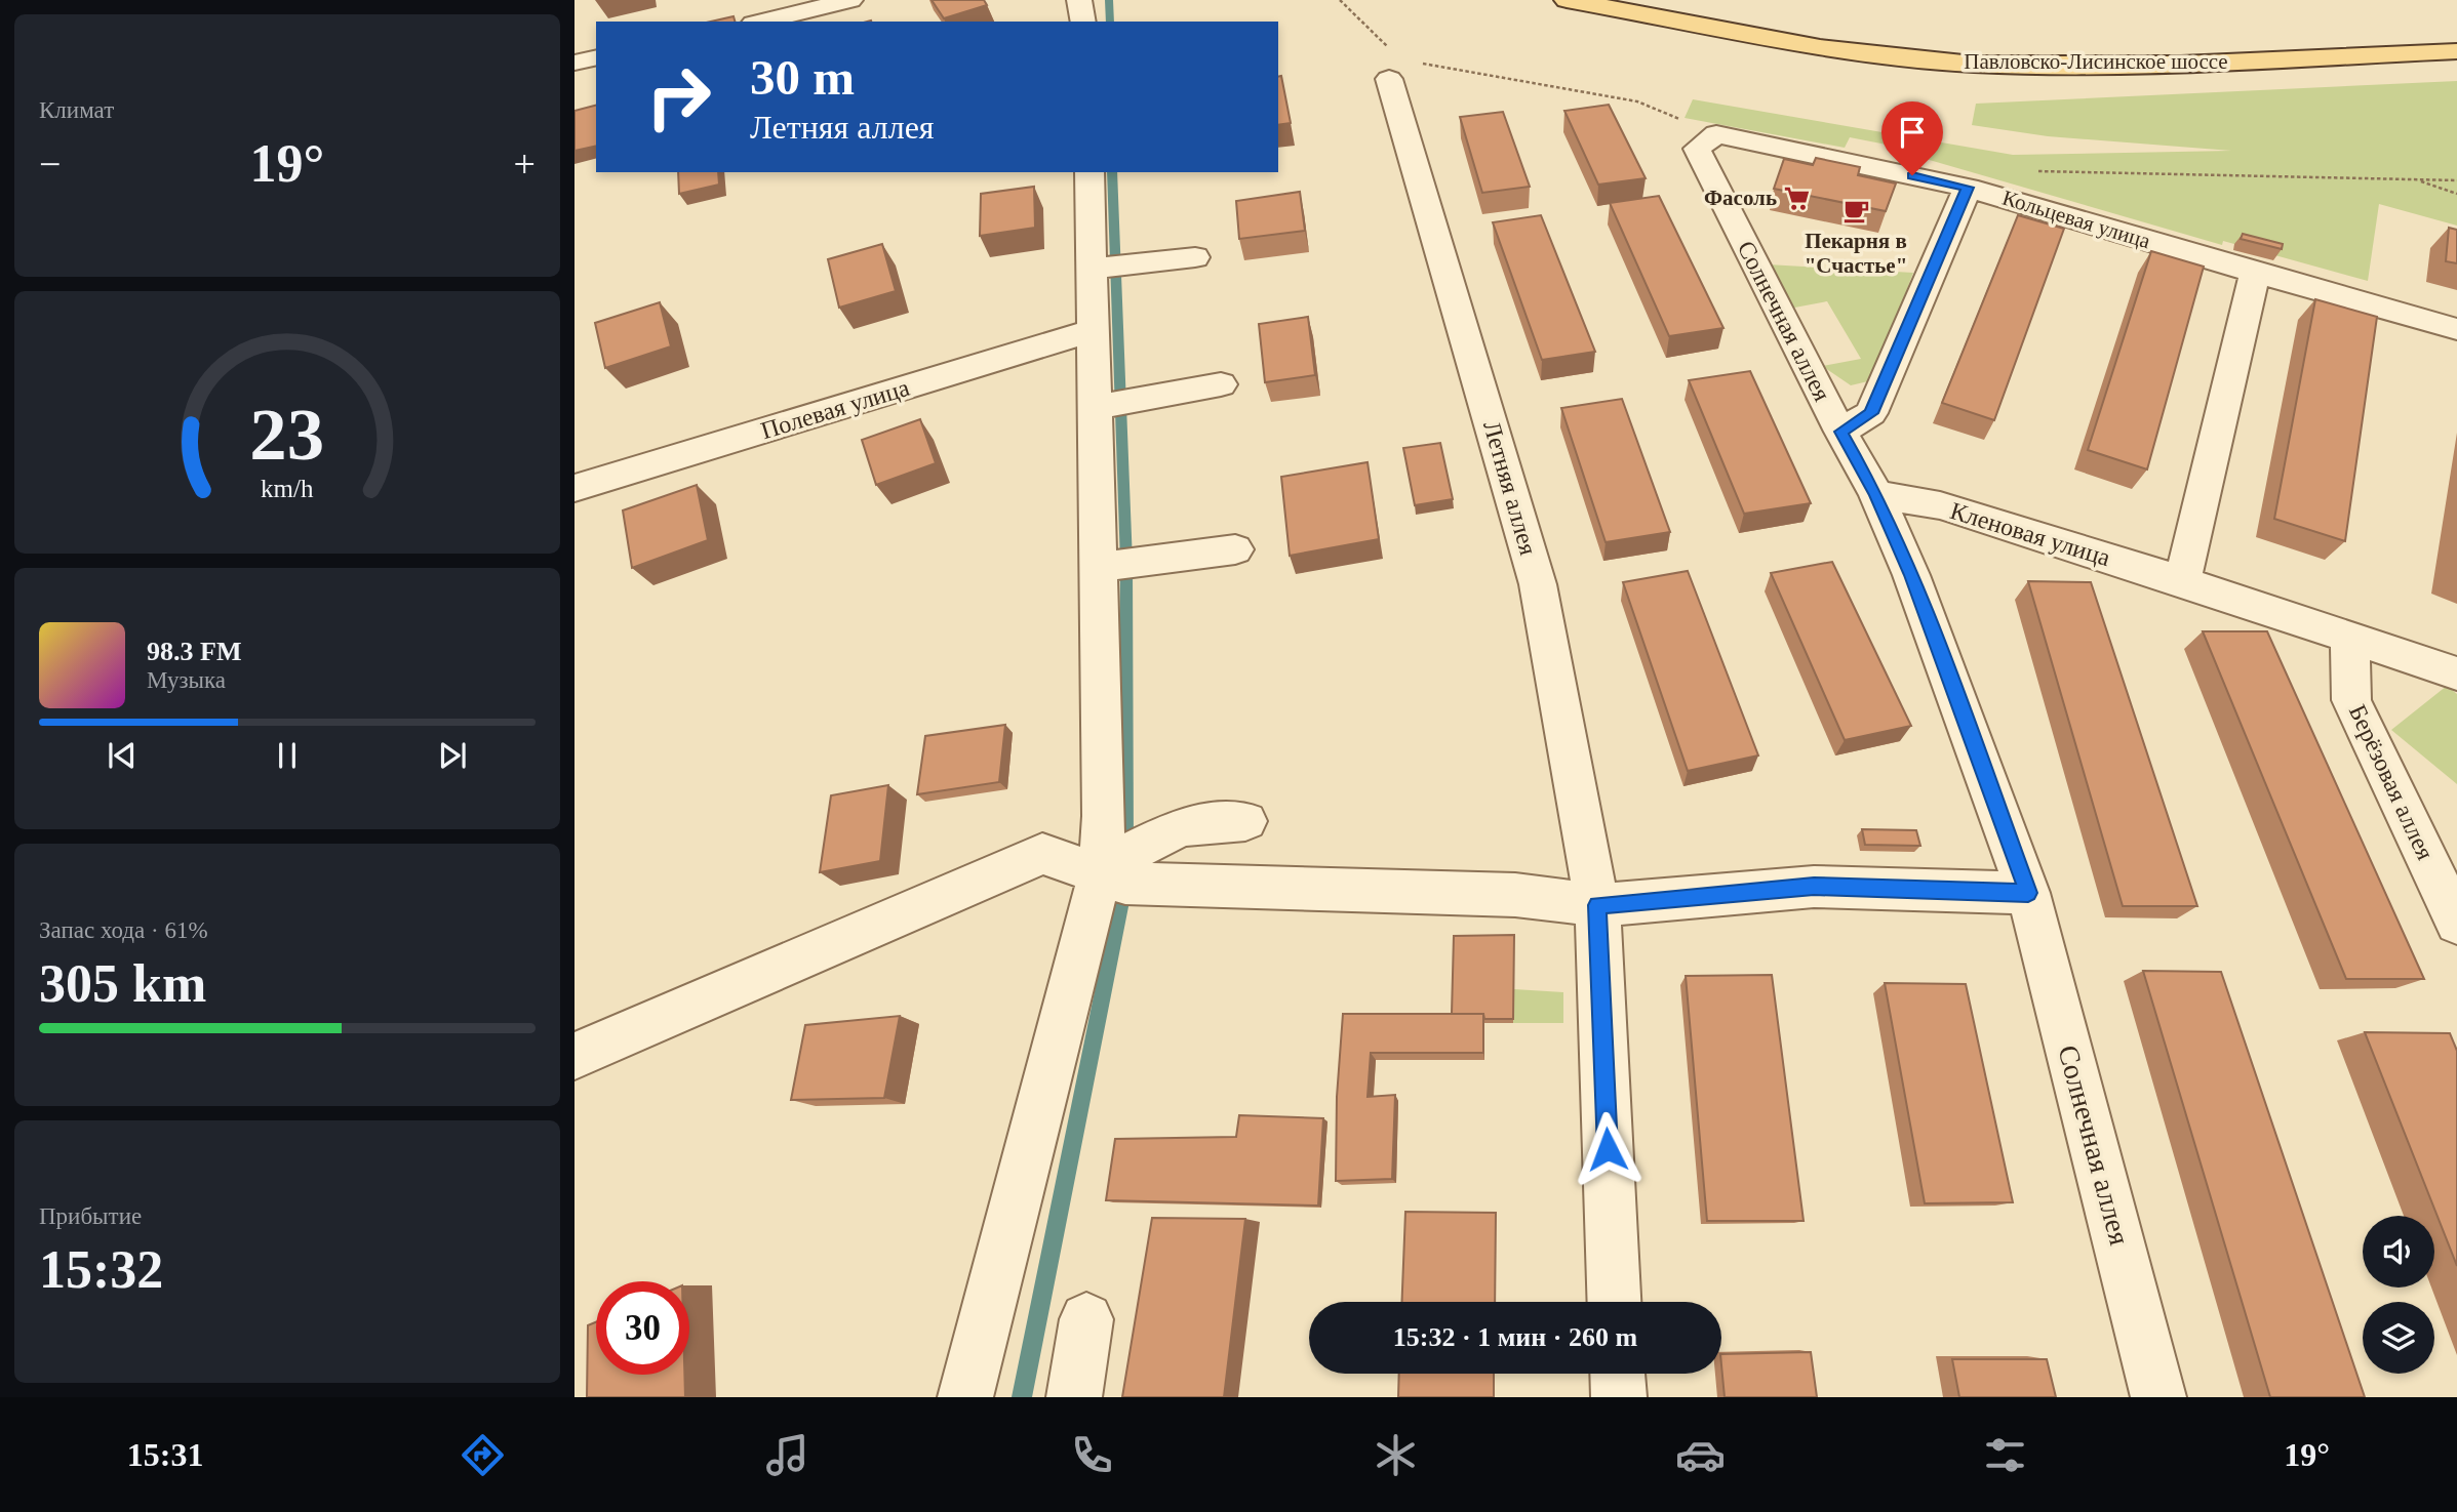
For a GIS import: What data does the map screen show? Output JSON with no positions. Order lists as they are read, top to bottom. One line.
{"streets":{"main road":["Павловско-Лисинское шоссе"],"street":["Кольцевая улица","Солнечная аллея","Полевая улица","Летняя аллея","Кленовая улица","Берёзовая аллея"]},"crossings":[["Кольцевая улица","Солнечная аллея"],["Солнечная аллея","Кленовая улица"],["Кленовая улица","Берёзовая аллея"]],"places":{"supermarket":["Фасоль"],"cafe":["Пекарня в \"Счастье\""]},"page":{"tile":["Климат",["Запас хода · 61%","305 km"],["Прибытие","15:32"]],"turn":["30 m","Летняя аллея"],"heat":["−","19°","+"],"song":["98.3 FM","Музыка"],"limit":"30","trip":"15:32 · 1 мин · 260 m","tabs":["15:31","19°"],"gauge":["23","km/h"]}}
